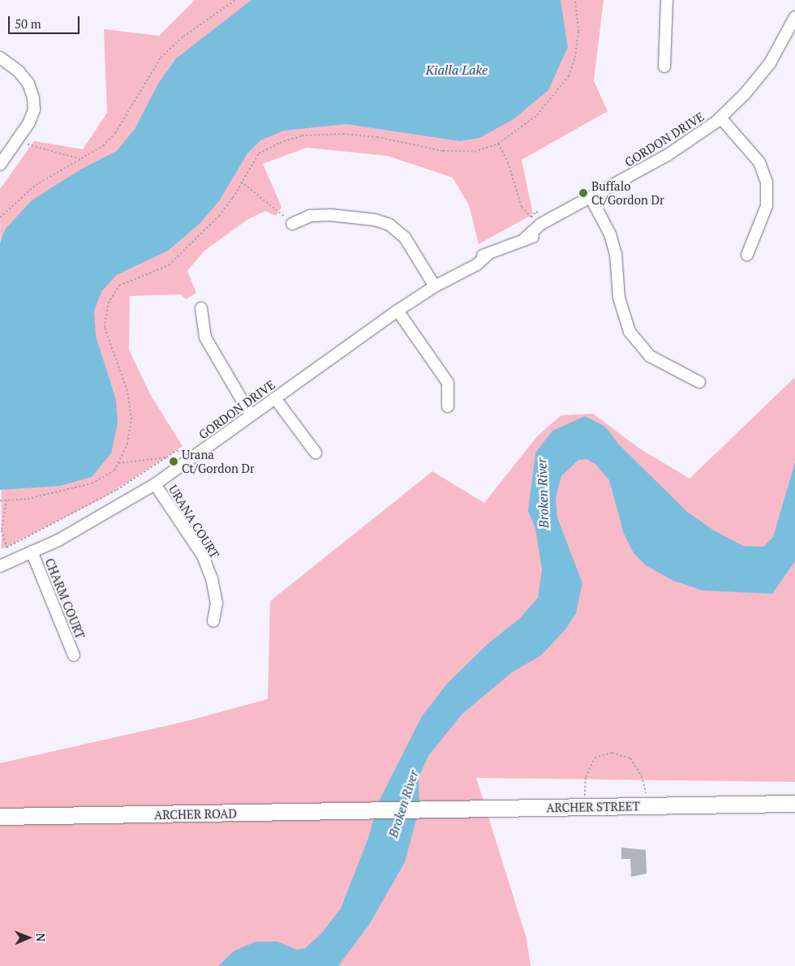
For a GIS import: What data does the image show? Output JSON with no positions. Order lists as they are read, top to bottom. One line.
{"streets":{"main road":["ARCHER STREET","ARCHER ROAD"],"street":["GORDON DRIVE","URANA COURT","CHARM COURT"]},"crossings":[["GORDON DRIVE","URANA COURT"],["GORDON DRIVE","CHARM COURT"],["ARCHER STREET","ARCHER ROAD"]],"water":["Kialla Lake","Broken River"],"places":["Buffalo Ct/Gordon Dr","Urana Ct/Gordon Dr"],"scale_bar":"50 m","north":"right"}
